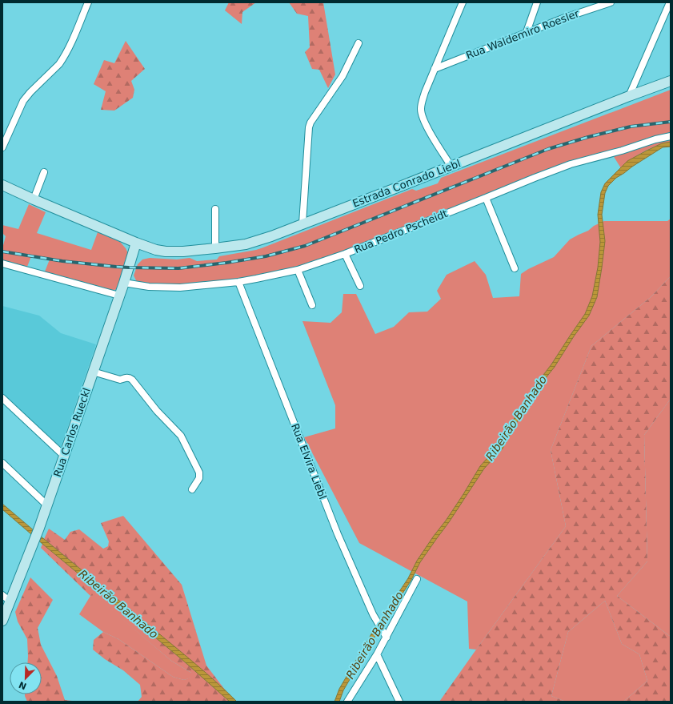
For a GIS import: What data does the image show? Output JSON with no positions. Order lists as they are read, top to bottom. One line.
{"streets":{"main road":["Estrada Conrado Liebl","Rua Carlos Rueckl"],"street":["Rua Waldemiro Roesler","Rua Pedro Pscheidt","Rua Elvira Liebl"]},"crossings":[["Estrada Conrado Liebl","Rua Carlos Rueckl"],["Rua Pedro Pscheidt","Rua Carlos Rueckl"],["Rua Pedro Pscheidt","Rua Elvira Liebl"]],"water":["Ribeirão Banhado"],"north":"bottom left"}
